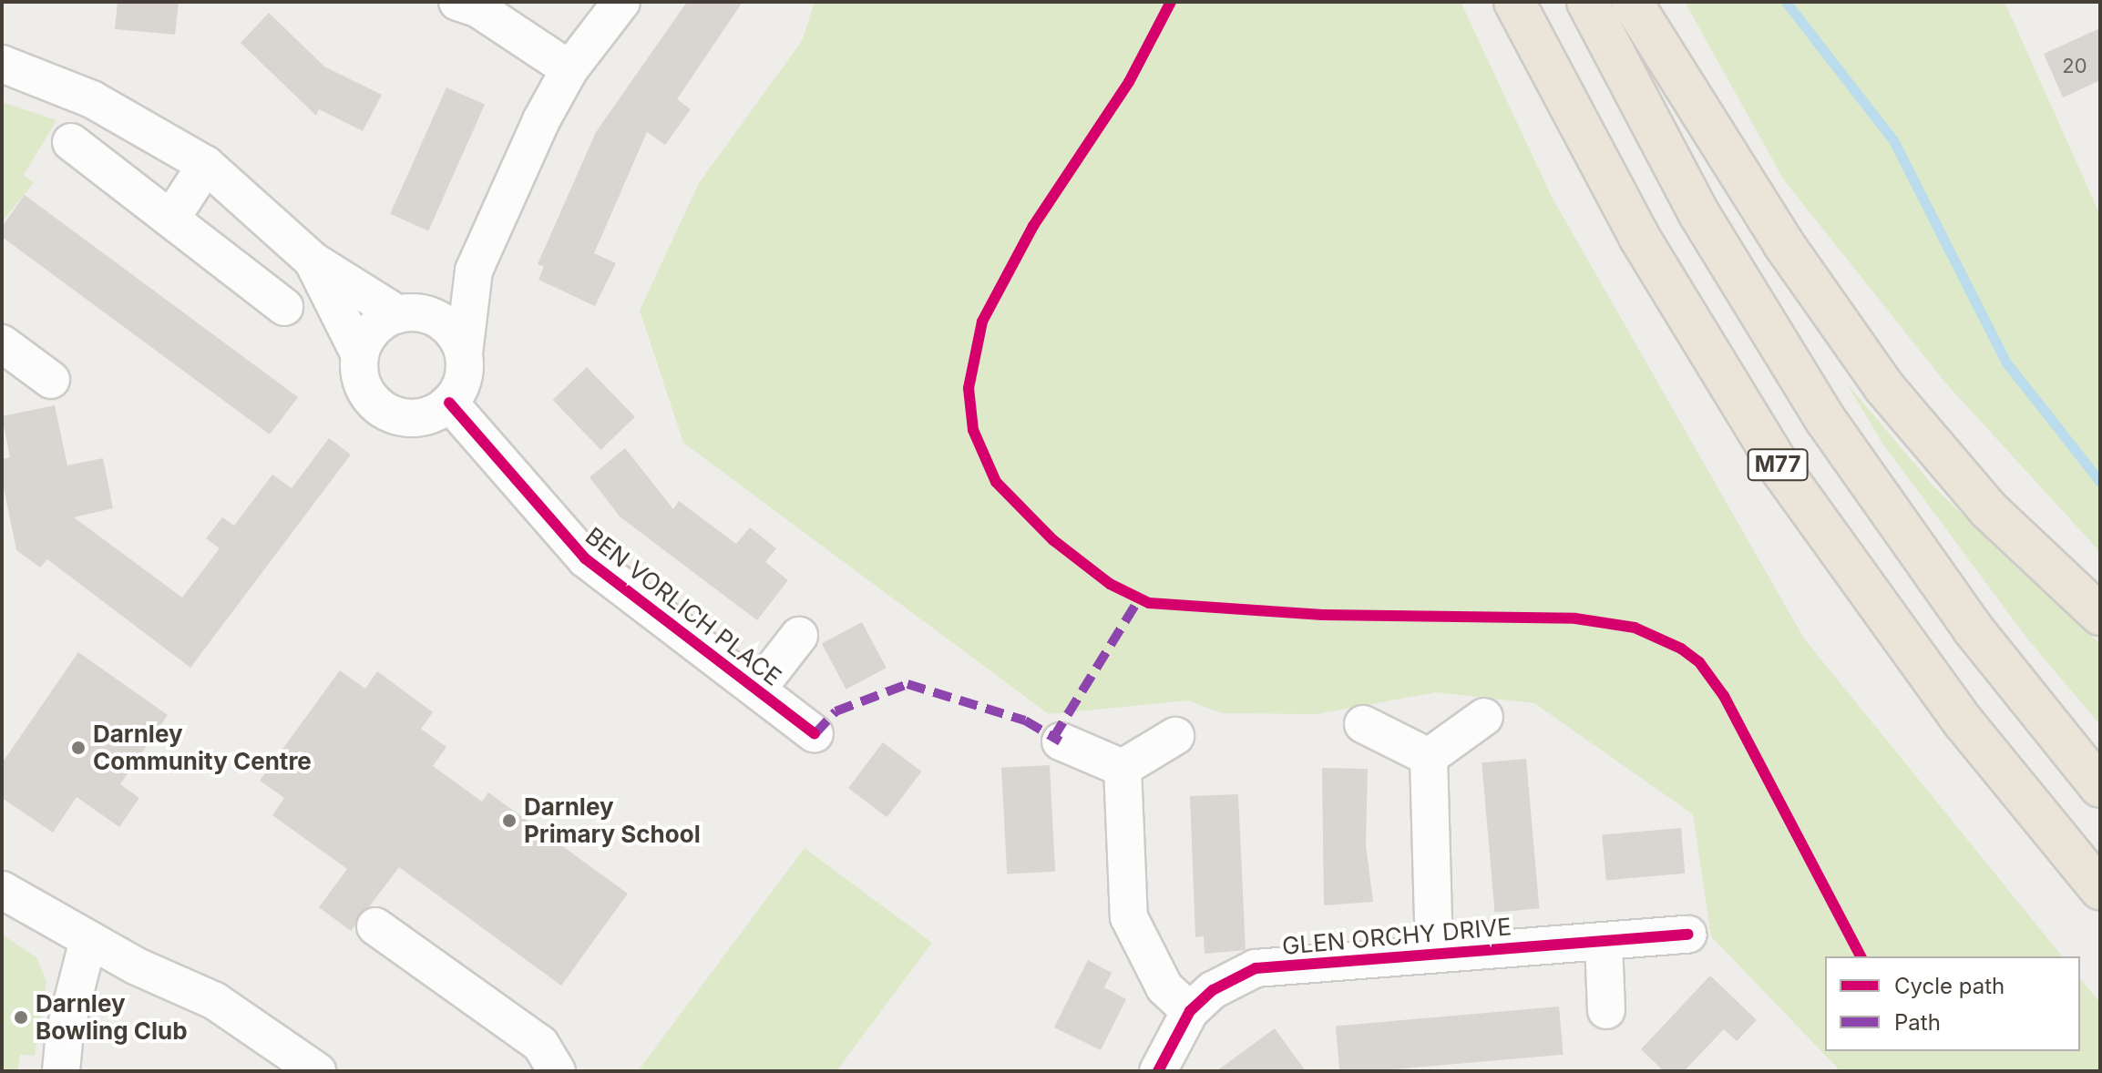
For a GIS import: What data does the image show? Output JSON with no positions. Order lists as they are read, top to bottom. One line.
{"streets":{"highway":["M77"],"street":["BEN VORLICH PLACE","GLEN ORCHY DRIVE"]},"places":["Darnley Community Centre","Darnley Primary School","Darnley Bowling Club"],"house_numbers":["20"],"legend":["Cycle path","Path"]}
